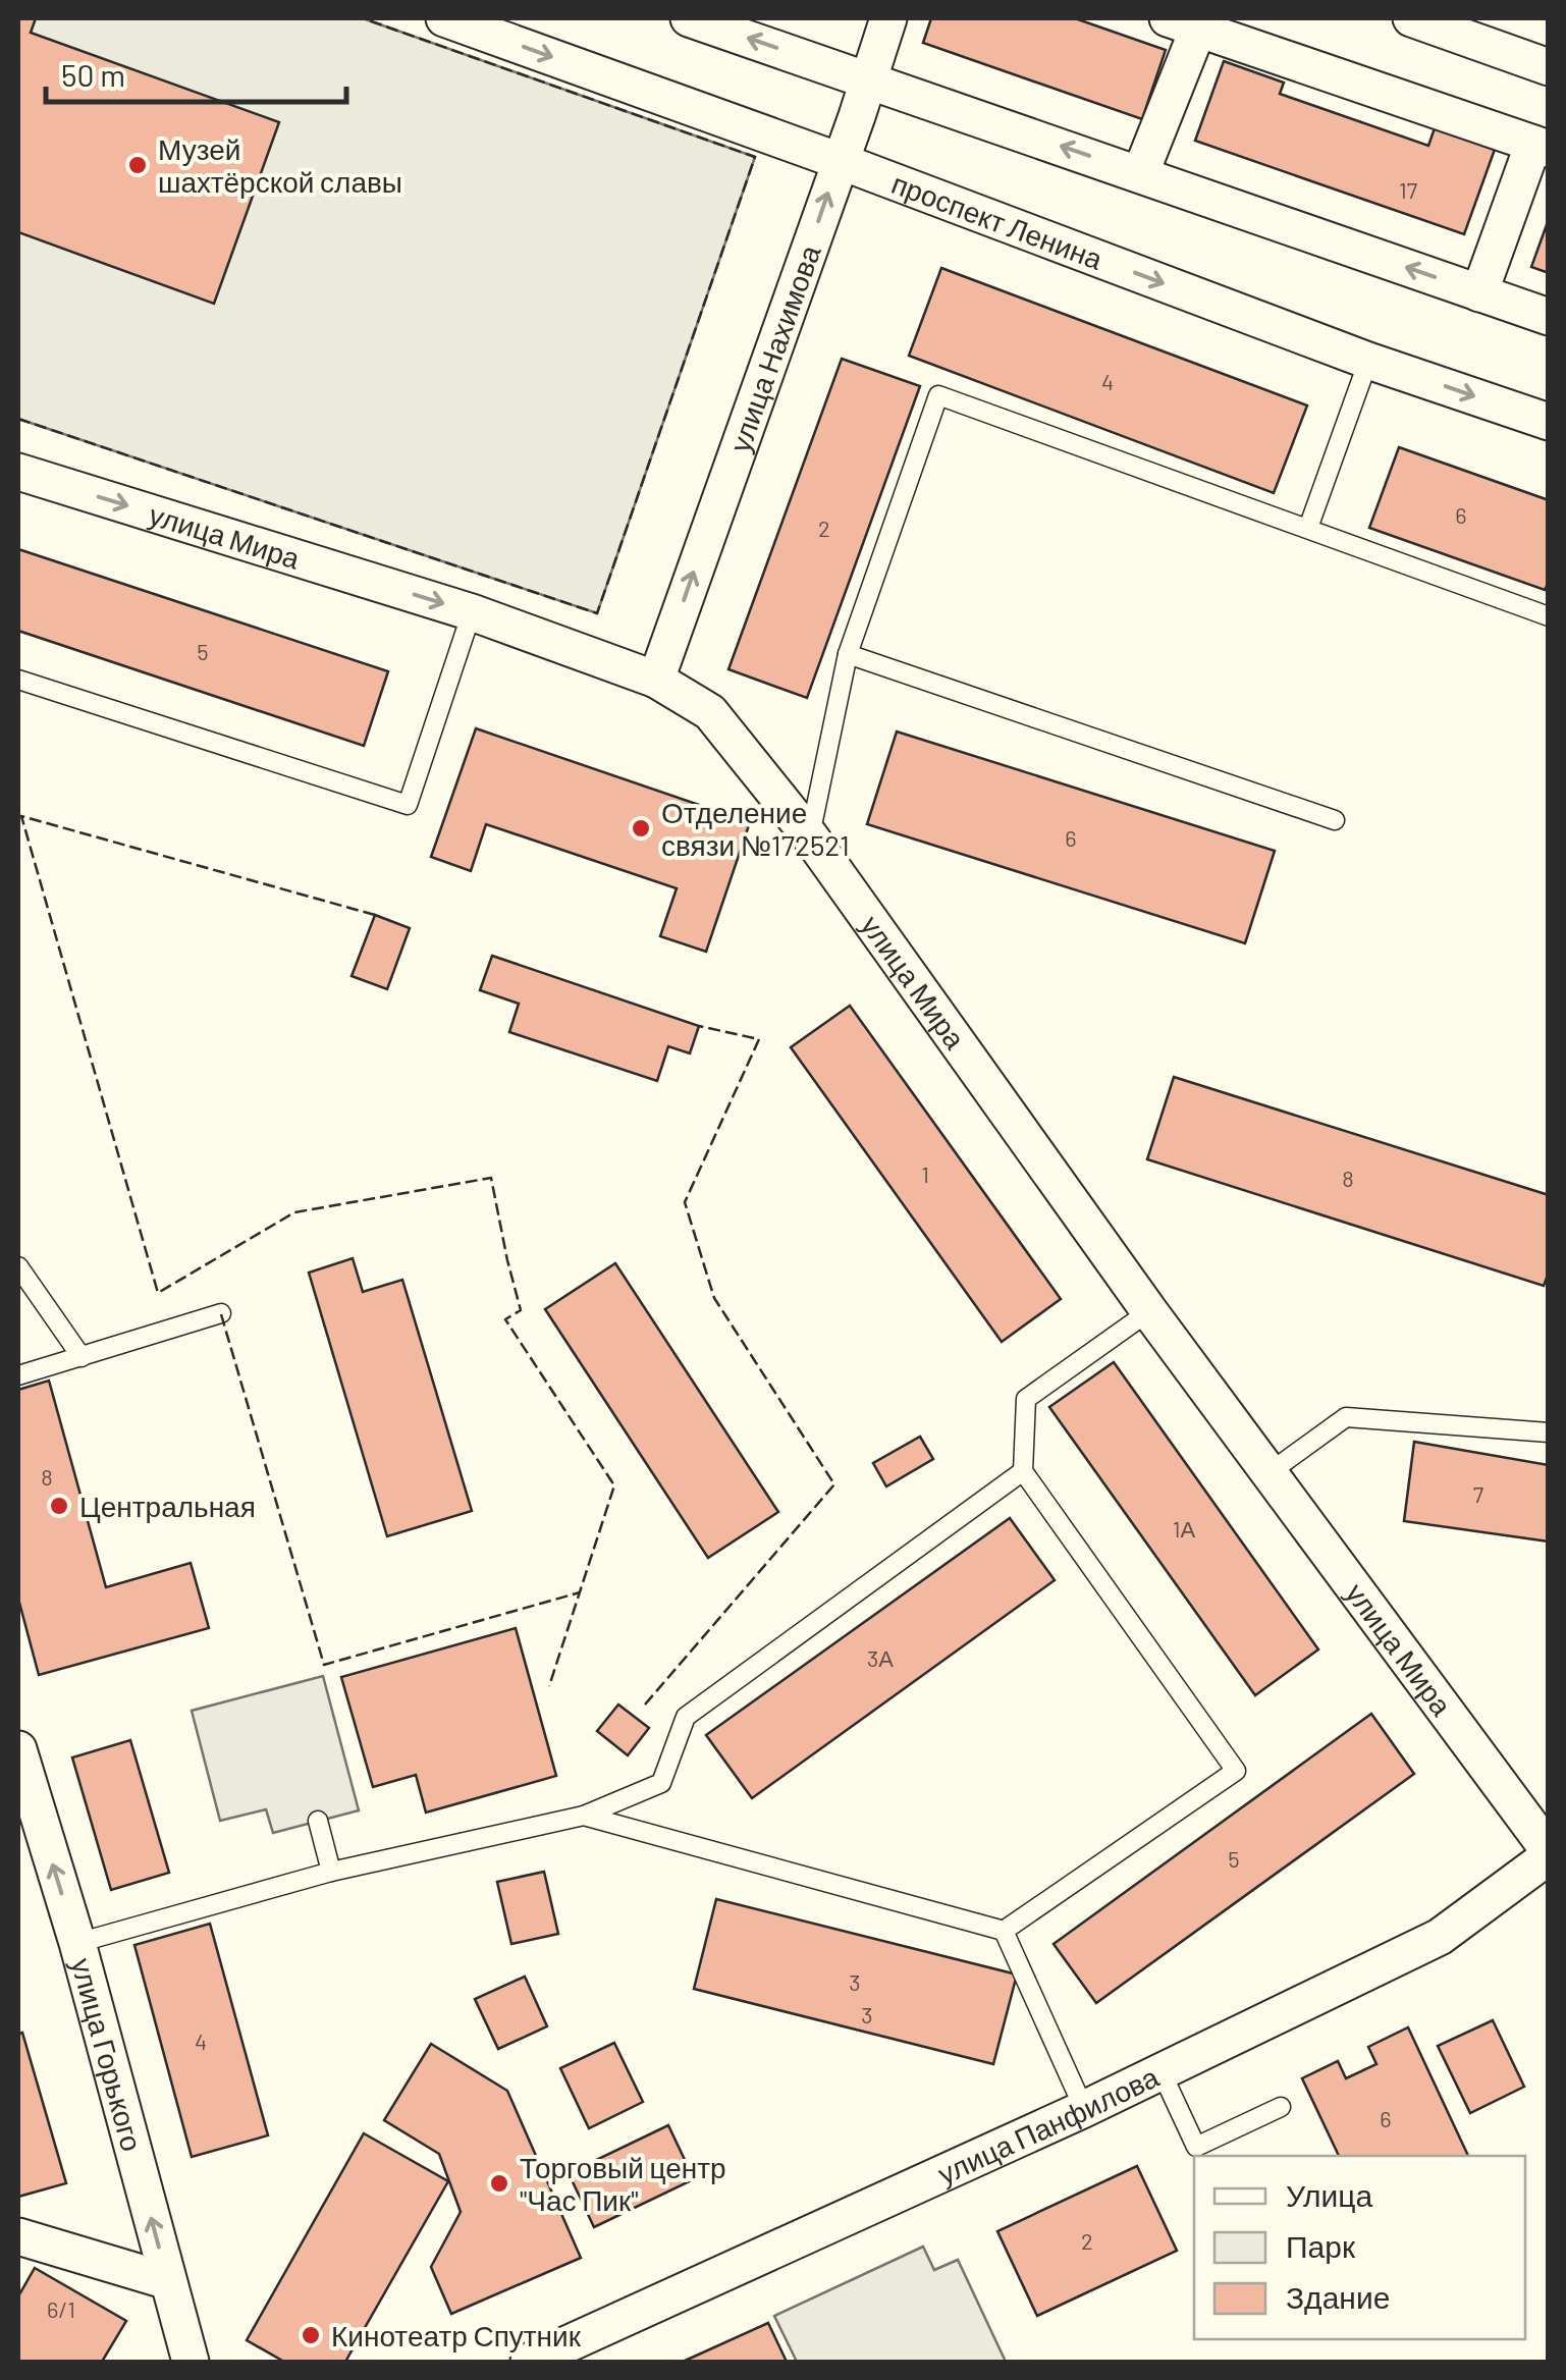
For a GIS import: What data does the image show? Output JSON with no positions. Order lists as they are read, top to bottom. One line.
{"streets":{"street":["проспект Ленина","улица Нахимова","улица Мира","улица Горького","улица Панфилова"]},"crossings":[["проспект Ленина","улица Нахимова"],["улица Нахимова","улица Мира"],["улица Мира","улица Панфилова"]],"one_way":["улица Нахимова","улица Горького"],"places":["Музей шахтёрской славы","Отделение связи №172521","Центральная","Торговый центр \"Час Пик\"","Кинотеатр Спутник"],"house_numbers":["17","4","6","2","5","6","1","8","8","7","1А","3А","5","3","3","4","6","2","6/1"],"legend":["Улица","Парк","Здание"],"scale_bar":"50 m"}
